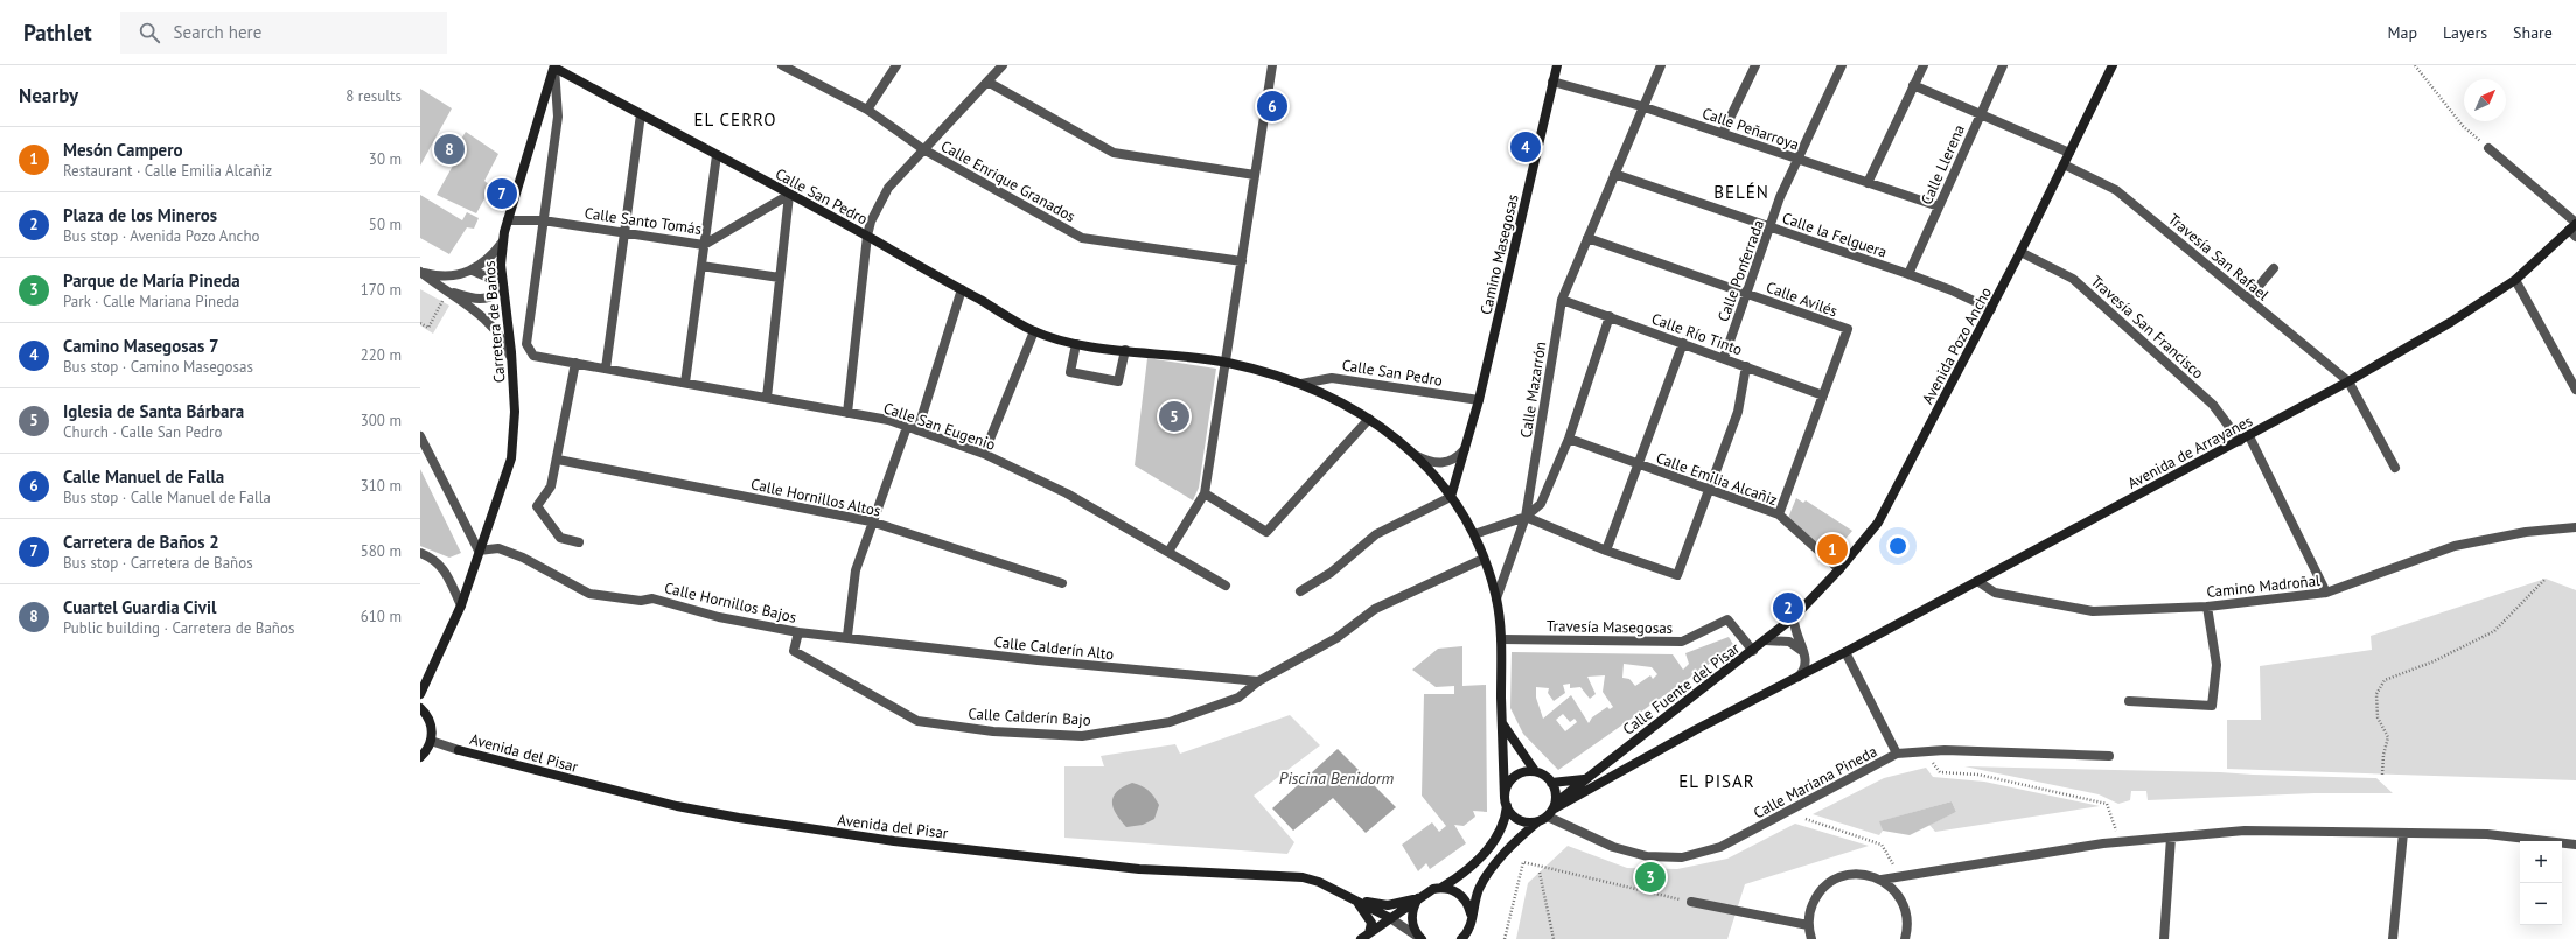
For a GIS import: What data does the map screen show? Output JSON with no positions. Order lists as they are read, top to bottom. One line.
{"streets":{"street":["Calle Peñarroya","Calle Llerena","Calle Enrique Granados","Calle San Pedro","Calle Santo Tomás","Calle la Felguera","Camino Masegosas","Travesía San Rafael","Calle Ponferrada","Calle Avilés","Carretera de Baños","Travesía San Francisco","Calle Río Tinto","Avenida Pozo Ancho","Calle Mazarrón","Calle San Eugenio","Avenida de Arrayanes","Calle Emilia Alcañiz","Calle Hornillos Altos","Camino Madroñal","Calle Hornillos Bajos","Travesía Masegosas","Calle Calderín Alto","Calle Fuente del Pisar","Calle Calderín Bajo","Avenida del Pisar","Calle Mariana Pineda"]},"crossings":[["Calle Peñarroya","Calle Llerena"],["Calle Peñarroya","Camino Masegosas"],["Calle Peñarroya","Calle Ponferrada"],["Calle Peñarroya","Calle Mazarrón"],["Calle Llerena","Calle la Felguera"],["Calle San Pedro","Calle Santo Tomás"],["Calle San Pedro","Camino Masegosas"],["Calle San Pedro","Carretera de Baños"],["Calle San Pedro","Avenida de Arrayanes"],["Calle San Pedro","Travesía Masegosas"],["Calle San Pedro","Calle Fuente del Pisar"],["Calle San Pedro","Calle Calderín Bajo"],["Calle San Pedro","Calle Mariana Pineda"],["Calle Santo Tomás","Carretera de Baños"],["Calle Santo Tomás","Calle San Eugenio"],["Calle la Felguera","Calle Ponferrada"],["Calle la Felguera","Avenida Pozo Ancho"],["Calle la Felguera","Calle Mazarrón"],["Travesía San Rafael","Avenida Pozo Ancho"],["Travesía San Rafael","Avenida de Arrayanes"],["Calle Ponferrada","Calle Avilés"],["Calle Ponferrada","Calle Río Tinto"],["Calle Avilés","Calle Río Tinto"],["Calle Avilés","Calle Mazarrón"],["Calle Avilés","Calle Emilia Alcañiz"],["Carretera de Baños","Calle Hornillos Bajos"],["Travesía San Francisco","Avenida Pozo Ancho"],["Travesía San Francisco","Avenida de Arrayanes"],["Travesía San Francisco","Camino Madroñal"],["Calle Río Tinto","Calle Mazarrón"],["Avenida Pozo Ancho","Calle Emilia Alcañiz"],["Avenida Pozo Ancho","Calle Fuente del Pisar"],["Avenida de Arrayanes","Camino Madroñal"],["Avenida de Arrayanes","Calle Fuente del Pisar"],["Avenida de Arrayanes","Calle Mariana Pineda"],["Calle Hornillos Bajos","Calle Calderín Alto"],["Calle Hornillos Bajos","Calle Calderín Bajo"],["Travesía Masegosas","Calle Fuente del Pisar"],["Calle Calderín Alto","Calle Calderín Bajo"],["Calle Fuente del Pisar","Calle Mariana Pineda"]],"districts":["EL CERRO","BELÉN","EL PISAR"],"water":["Piscina Benidorm"],"north":"top right","page":{"header":"Pathlet","search":"Search here","nav":["Map","Layers","Share"],"heading":["Nearby","8 results"],"pins":["6","4","8","7","5","1","2","3"],"list":[{"mark":"1","name":"Mesón Campero","note":"Restaurant · Calle Emilia Alcañiz","value":"30 m"},{"mark":"2","name":"Plaza de los Mineros","note":"Bus stop · Avenida Pozo Ancho","value":"50 m"},{"mark":"3","name":"Parque de María Pineda","note":"Park · Calle Mariana Pineda","value":"170 m"},{"mark":"4","name":"Camino Masegosas 7","note":"Bus stop · Camino Masegosas","value":"220 m"},{"mark":"5","name":"Iglesia de Santa Bárbara","note":"Church · Calle San Pedro","value":"300 m"},{"mark":"6","name":"Calle Manuel de Falla","note":"Bus stop · Calle Manuel de Falla","value":"310 m"},{"mark":"7","name":"Carretera de Baños 2","note":"Bus stop · Carretera de Baños","value":"580 m"},{"mark":"8","name":"Cuartel Guardia Civil","note":"Public building · Carretera de Baños","value":"610 m"}],"map_buttons":["+","−"]}}
